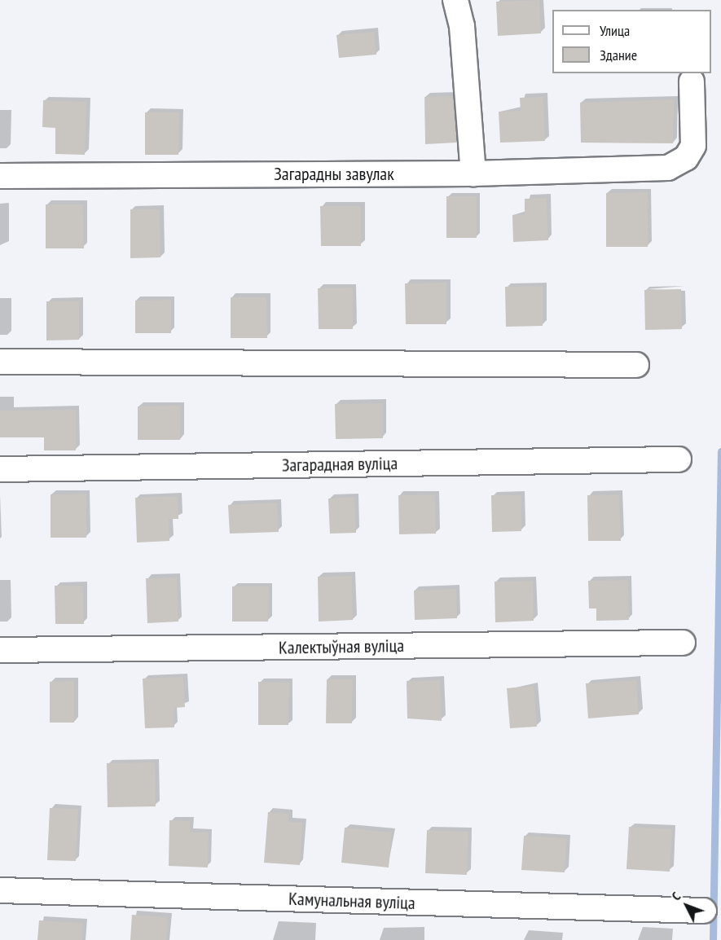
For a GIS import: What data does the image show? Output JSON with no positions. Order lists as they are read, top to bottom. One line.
{"streets":{"street":["Загарадны завулак","Загарадная вуліца","Калектыўная вуліца","Камунальная вуліца"]},"legend":["Улица","Здание"],"north":"top left"}
